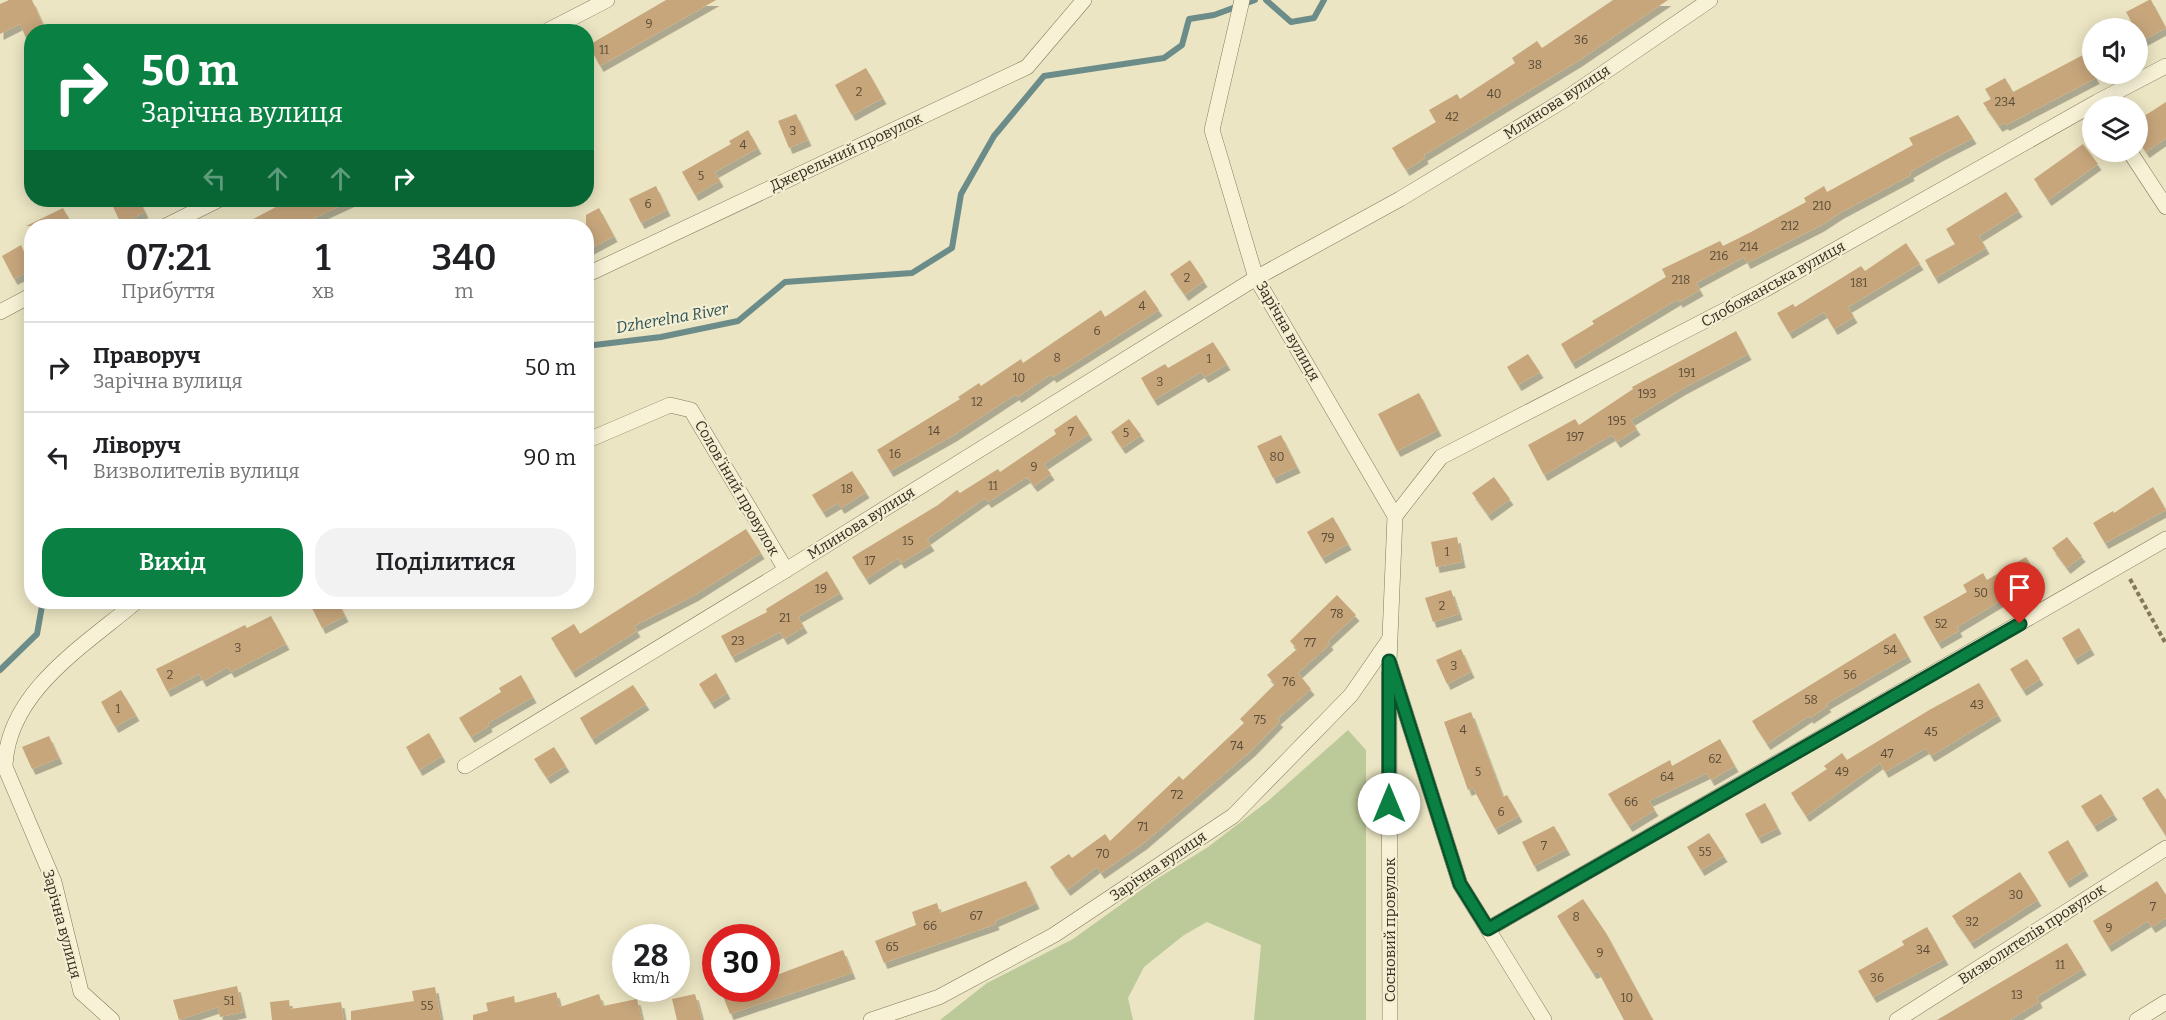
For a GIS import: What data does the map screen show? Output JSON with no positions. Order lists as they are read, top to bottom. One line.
{"streets":{"street":["Млинова вулиця","Джерельний провулок","Слобожанська вулиця","Зарічна вулиця","Солов'їний провулок","Сосновий провулок","Визволителів провулок"]},"crossings":[["Млинова вулиця","Зарічна вулиця"],["Млинова вулиця","Солов'їний провулок"],["Слобожанська вулиця","Зарічна вулиця"]],"water":["Dzherelna River"],"house_numbers":["9","36","11","38","2","40","234","42","3","4","5","6","210","212","214","216","2","218","181","4","6","8","1","191","10","3","193","12","195","14","7","5","197","16","80","9","11","18","79","15","1","17","19","50","2","78","21","52","23","77","3","54","3","2","56","76","58","43","1","75","4","45","74","47","62","5","49","64","72","66","6","71","7","55","70","30","7","67","8","32","66","9","65","34","9","11","36","13","10","51","55"],"page":{"turn":["50 m","Зарічна вулиця"],"eta":["07:21","Прибуття","1","хв","340","m"],"list":[{"name":"Праворуч","note":"Зарічна вулиця","value":"50 m"},{"name":"Ліворуч","note":"Визволителів вулиця","value":"90 m"}],"buttons":["Вихід","Поділитися"],"speed":"28 km/h","limit":"30"}}
